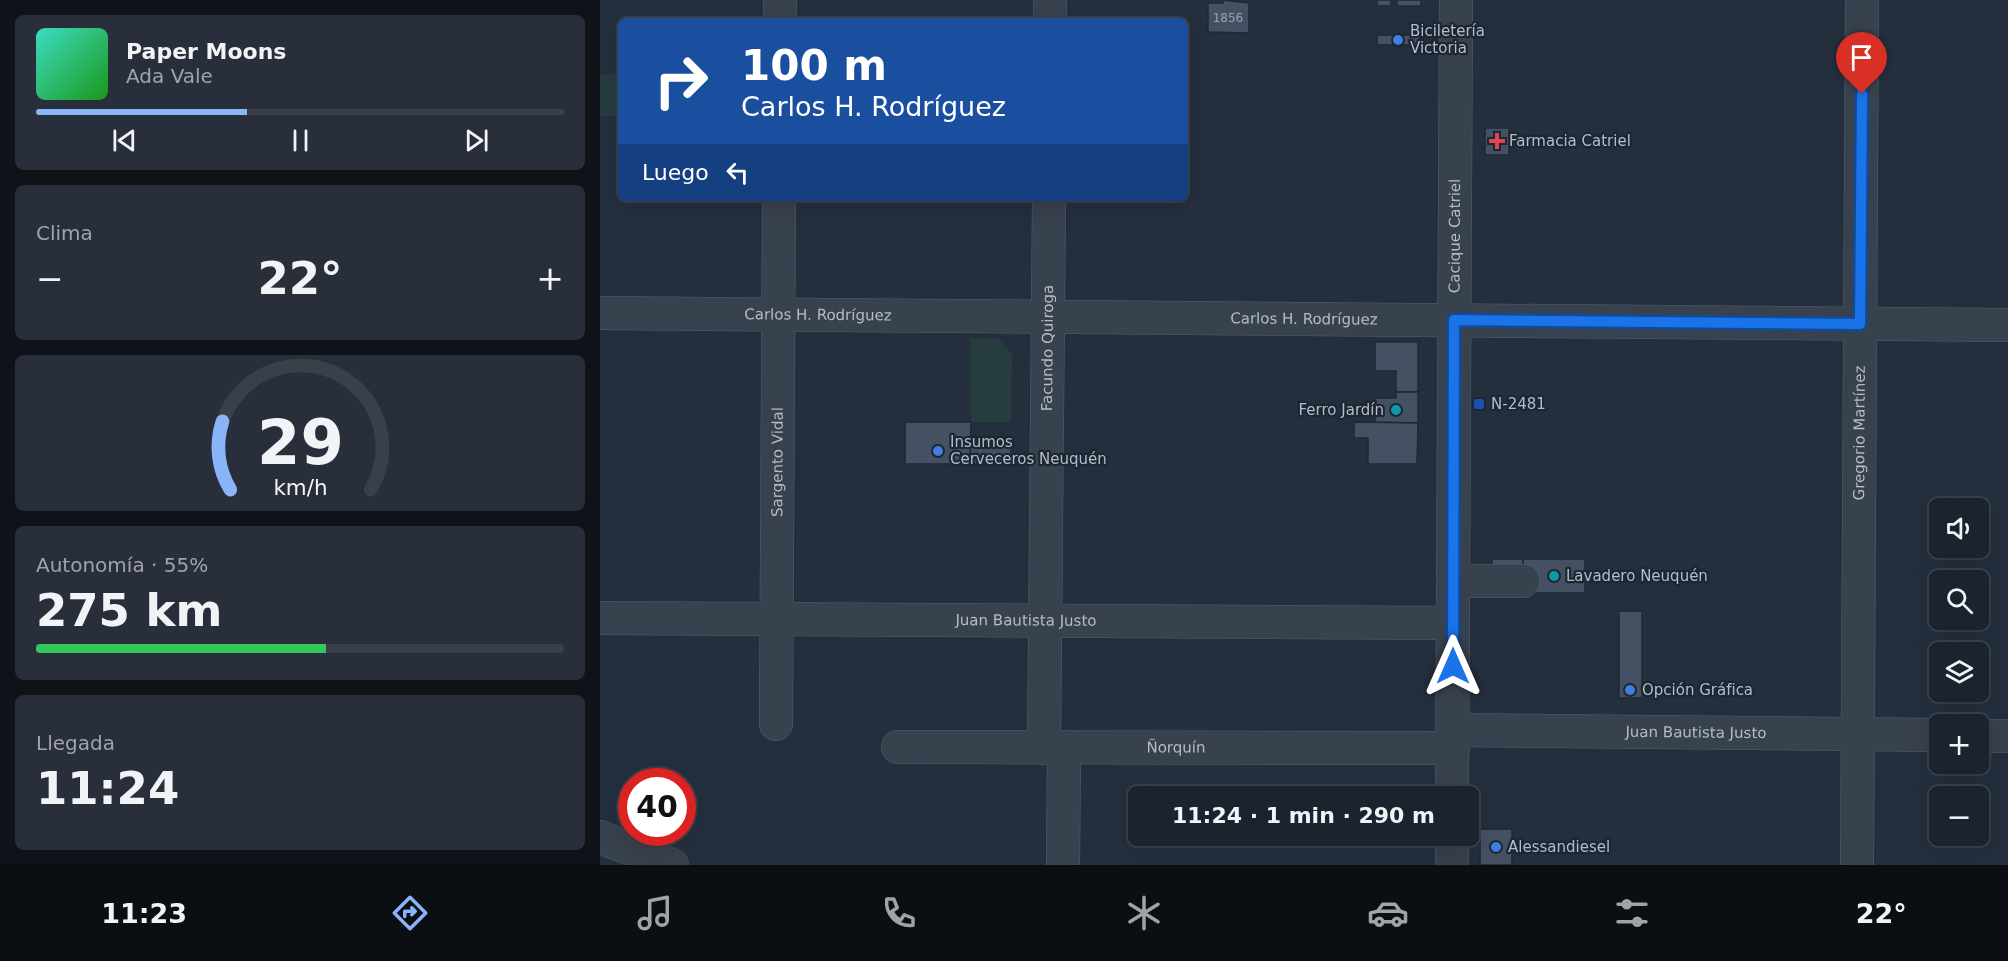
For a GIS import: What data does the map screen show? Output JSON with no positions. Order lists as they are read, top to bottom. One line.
{"streets":{"street":["Cacique Catriel","Carlos H. Rodríguez","Facundo Quiroga","Gregorio Martínez","Sargento Vidal","Juan Bautista Justo","Ñorquín"]},"crossings":[["Cacique Catriel","Carlos H. Rodríguez"],["Cacique Catriel","Juan Bautista Justo"],["Cacique Catriel","Ñorquín"],["Carlos H. Rodríguez","Facundo Quiroga"],["Carlos H. Rodríguez","Gregorio Martínez"],["Carlos H. Rodríguez","Sargento Vidal"],["Facundo Quiroga","Juan Bautista Justo"],["Facundo Quiroga","Ñorquín"],["Gregorio Martínez","Juan Bautista Justo"],["Sargento Vidal","Juan Bautista Justo"],["Juan Bautista Justo","Ñorquín"]],"places":{"other":["Biciletería Victoria","Ferro Jardín","Insumos Cerveceros Neuquén","Lavadero Neuquén","Opción Gráfica","Alessandiesel"],"health":["Farmacia Catriel"],"transit":["N-2481"]},"house_numbers":["1856"],"page":{"turn":["100 m","Carlos H. Rodríguez"],"song":["Paper Moons","Ada Vale"],"then":"Luego","tile":["Clima",["Autonomía · 55%","275 km"],["Llegada","11:24"]],"heat":["−","22°","+"],"map_buttons":["+","−"],"limit":"40","trip":"11:24 · 1 min · 290 m","tabs":["11:23","22°"],"gauge":["29","km/h"]}}
